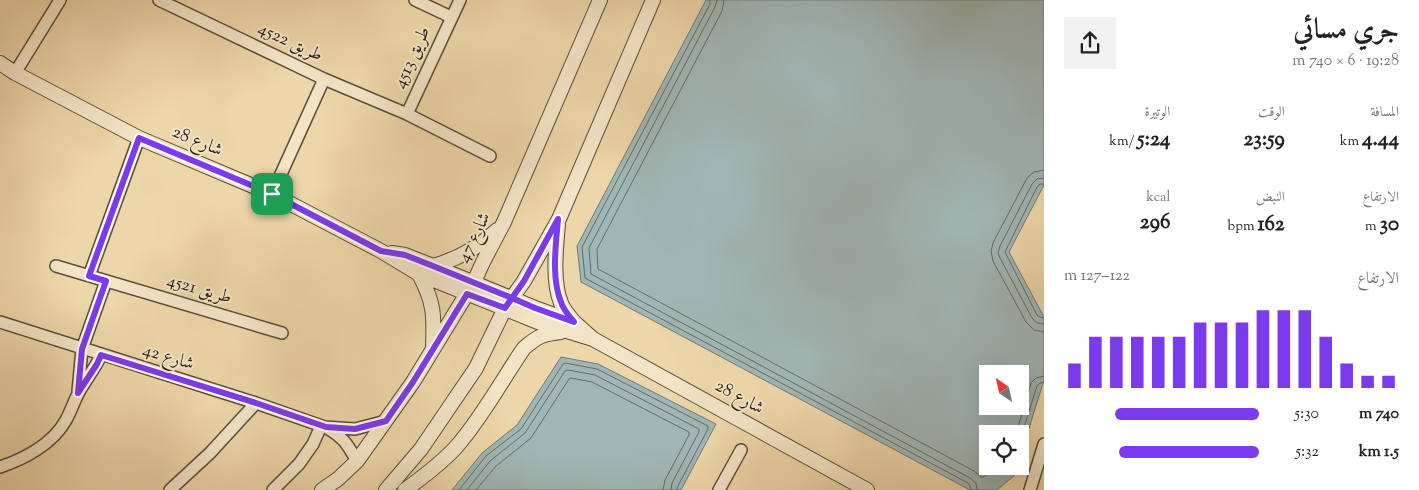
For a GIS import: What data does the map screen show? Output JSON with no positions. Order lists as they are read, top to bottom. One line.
{"streets":{"street":["طريق 4522","طريق 4513","شارع 28","شارع 47","طريق 4521","شارع 42"]},"crossings":[["طريق 4522","طريق 4513"],["طريق 4522","شارع 28"],["شارع 28","شارع 47"],["شارع 47","شارع 42"]],"north":"top left","page":{"heading":["جري مسائي","19:28 · 6 × 740 m"],"stats":[["المسافة","4.44 km"],["الوقت","23:59"],["الوتيرة","5:24 /km"],["الارتفاع","30 m"],["النبض","162 bpm"],["kcal","296"]],"chart":["الارتفاع","122–127 m"],"list":[{"name":"740 m","note":"5:30"},{"name":"1.5 km","note":"5:32"}]}}
